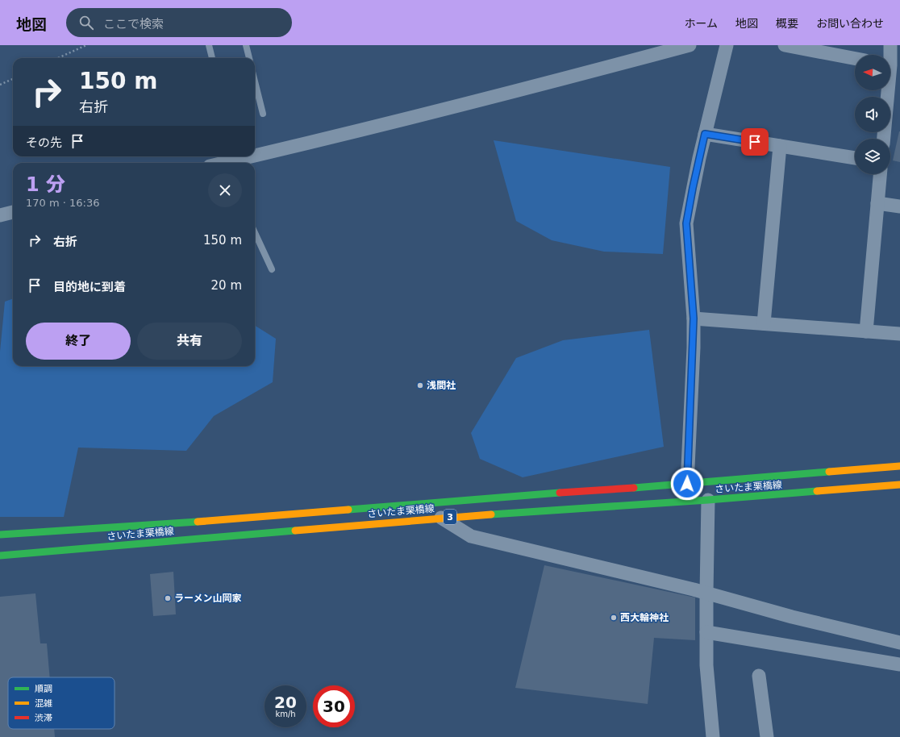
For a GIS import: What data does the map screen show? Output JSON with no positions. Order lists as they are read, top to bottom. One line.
{"streets":{"main road":["さいたま栗橋線","3"]},"places":["浅間社","ラーメン山岡家","西大輪神社"],"legend":["順調","混雑","渋滞"],"north":"left","page":{"header":"地図","search":"ここで検索","nav":["ホーム","地図","概要","お問い合わせ"],"turn":["150 m","右折"],"then":"その先","heading":["1 分","170 m · 16:36"],"list":[{"name":"右折","value":"150 m"},{"name":"目的地に到着","value":"20 m"}],"buttons":["終了","共有"],"speed":"20 km/h","limit":"30"}}
